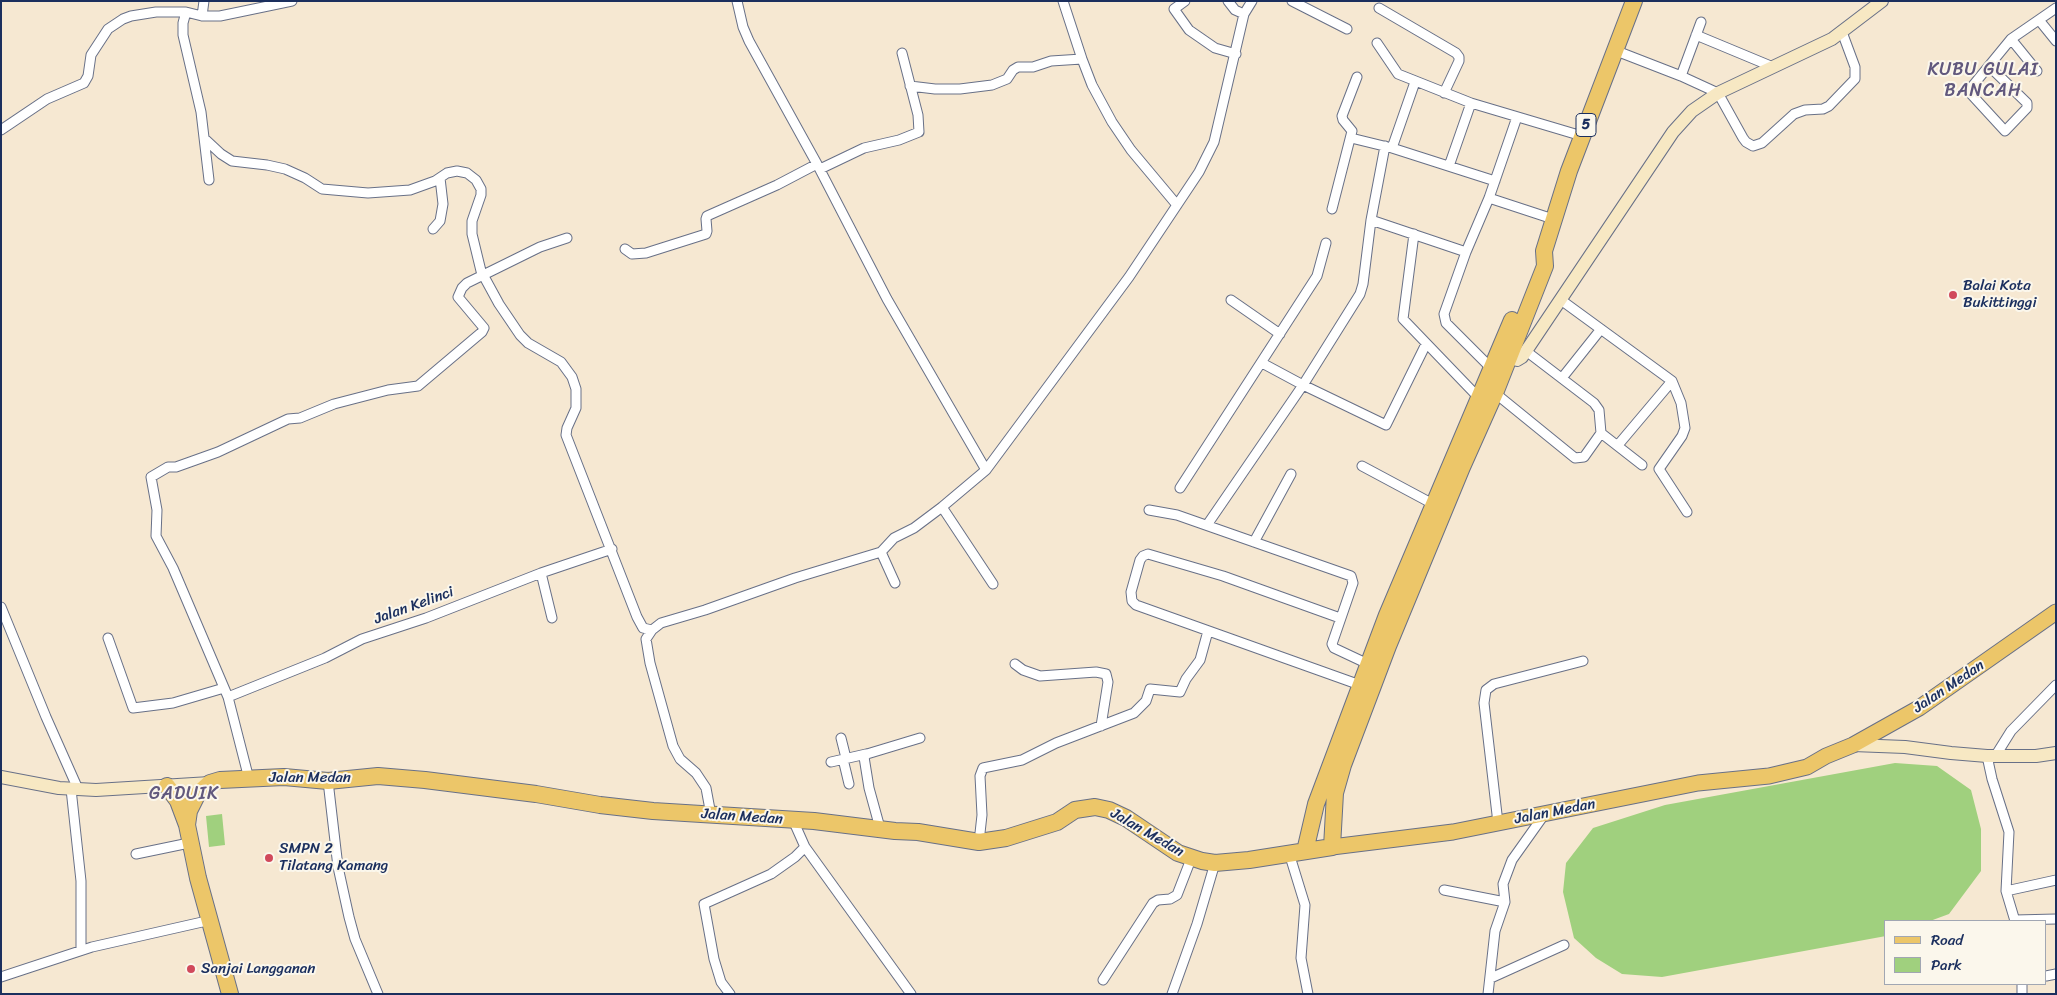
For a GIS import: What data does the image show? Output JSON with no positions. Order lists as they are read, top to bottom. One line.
{"streets":{"highway":["5","Jalan Medan"],"street":["Jalan Kelinci"]},"districts":["KUBU GULAI BANCAH","GADUIK"],"places":["Balai Kota Bukittinggi","SMPN 2 Tilatang Kamang","Sanjai Langganan"],"legend":["Road","Park"]}
